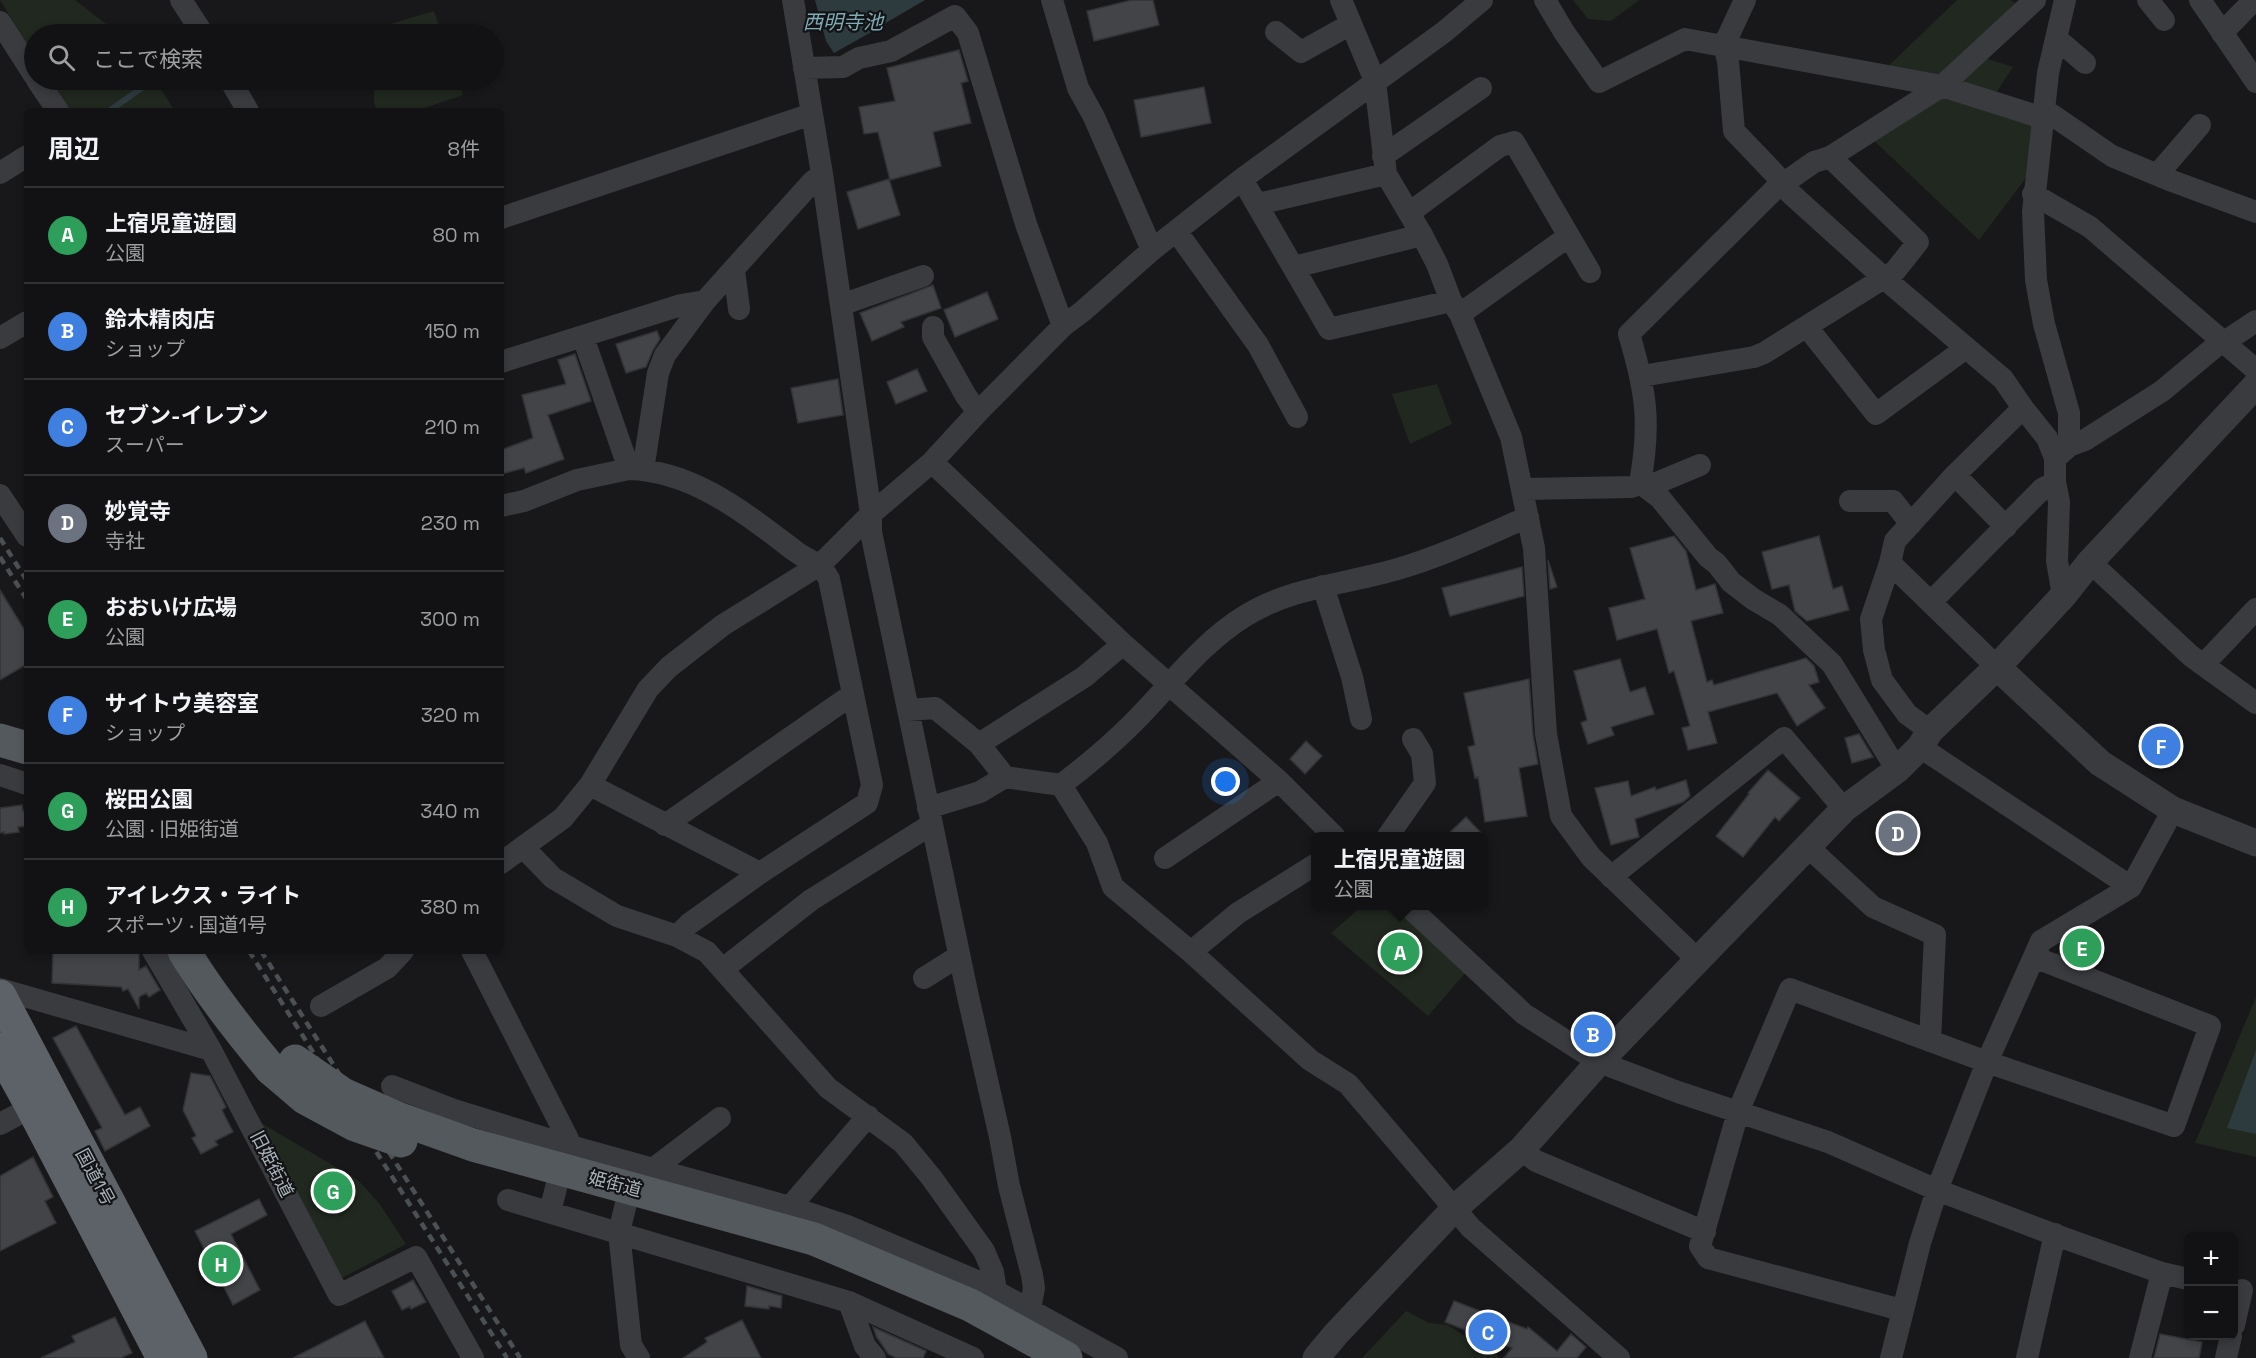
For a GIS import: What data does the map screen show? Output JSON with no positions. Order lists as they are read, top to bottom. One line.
{"streets":{"highway":["国道1号"],"main road":["姫街道"],"street":["旧姫街道"]},"water":["西明寺池"],"page":{"search":"ここで検索","heading":["周辺","8件"],"list":[{"mark":"A","name":"上宿児童遊園","note":"公園","value":"80 m"},{"mark":"B","name":"鈴木精肉店","note":"ショップ","value":"150 m"},{"mark":"C","name":"セブン-イレブン","note":"スーパー","value":"210 m"},{"mark":"D","name":"妙覚寺","note":"寺社","value":"230 m"},{"mark":"E","name":"おおいけ広場","note":"公園","value":"300 m"},{"mark":"F","name":"サイトウ美容室","note":"ショップ","value":"320 m"},{"mark":"G","name":"桜田公園","note":"公園 · 旧姫街道","value":"340 m"},{"mark":"H","name":"アイレクス・ライト","note":"スポーツ · 国道1号","value":"380 m"}],"pins":["F","D","E","A","B","G","H","C"],"popup":["上宿児童遊園","公園"],"map_buttons":["+","−"]}}
